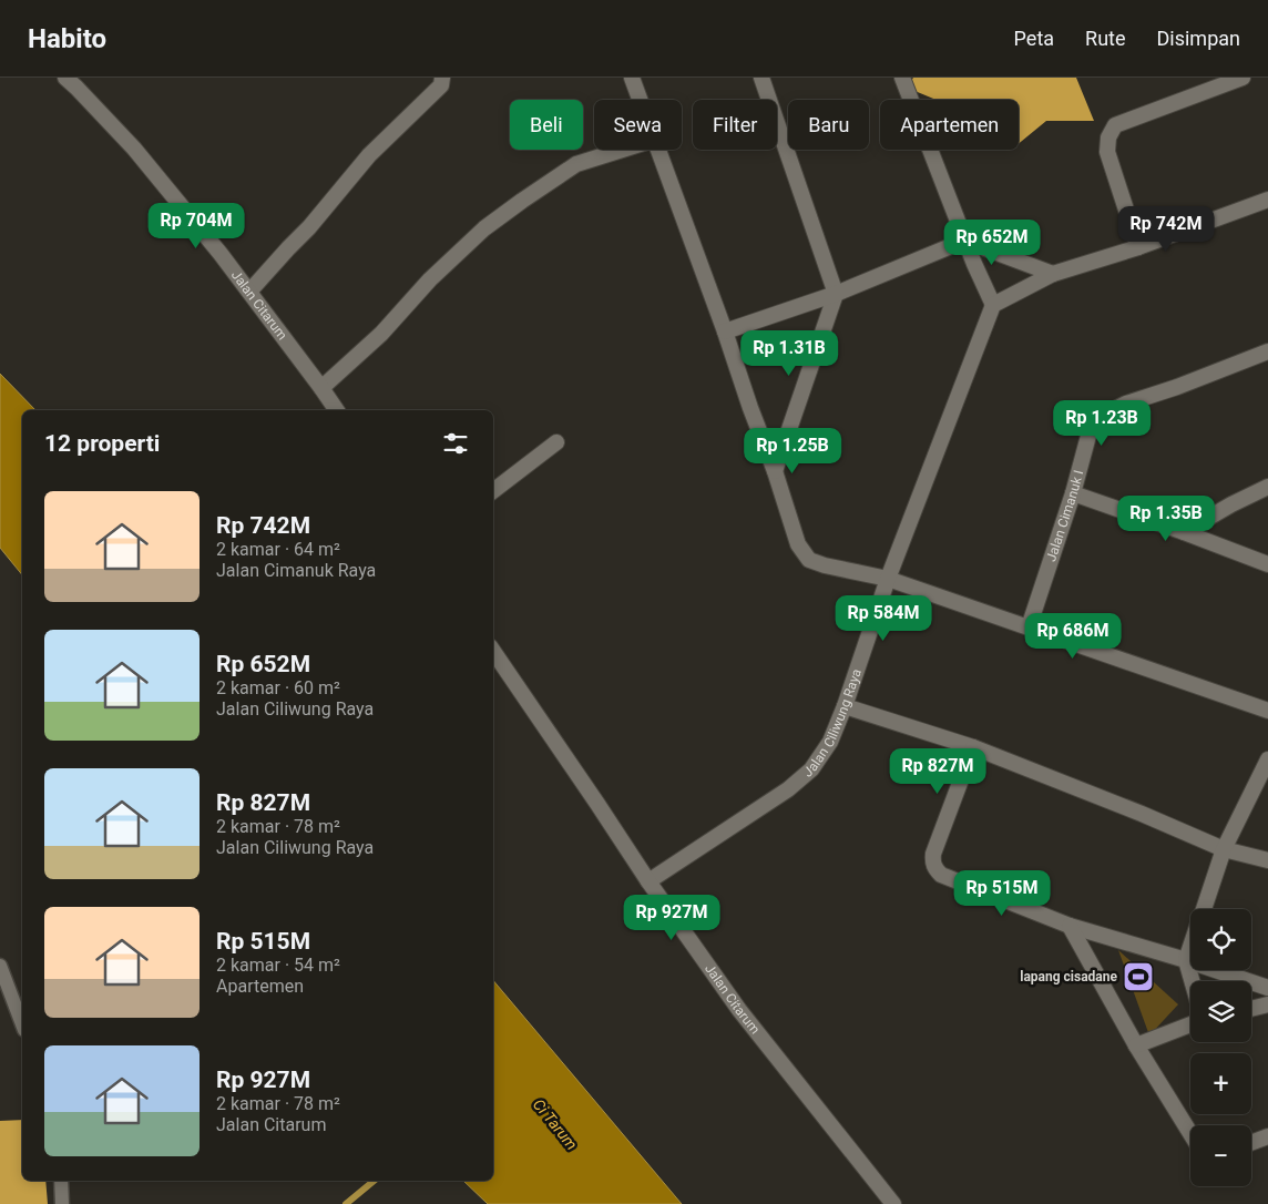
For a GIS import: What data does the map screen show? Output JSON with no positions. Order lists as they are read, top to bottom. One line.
{"streets":{"street":["Jalan Citarum","Jalan Cimanuk I","Jalan Ciliwung Raya"]},"crossings":[["Jalan Citarum","Jalan Ciliwung Raya"]],"water":["Ci Tarum"],"places":{"sports":["lapang cisadane"]},"page":{"header":"Habito","nav":["Peta","Rute","Disimpan"],"chip":["Beli","Sewa","Filter","Baru","Apartemen"],"price":["Rp 704M","Rp 742M","Rp 652M","Rp 1.31B","Rp 1.23B","Rp 1.25B","Rp 1.35B","Rp 584M","Rp 686M","Rp 827M","Rp 515M","Rp 927M"],"heading":"12 properti","list":[{"name":"Rp 742M","note":"2 kamar · 64 m² · Jalan Cimanuk Raya"},{"name":"Rp 652M","note":"2 kamar · 60 m² · Jalan Ciliwung Raya"},{"name":"Rp 827M","note":"2 kamar · 78 m² · Jalan Ciliwung Raya"},{"name":"Rp 515M","note":"2 kamar · 54 m² · Apartemen"},{"name":"Rp 927M","note":"2 kamar · 78 m² · Jalan Citarum"}],"map_buttons":["+","−"]}}
